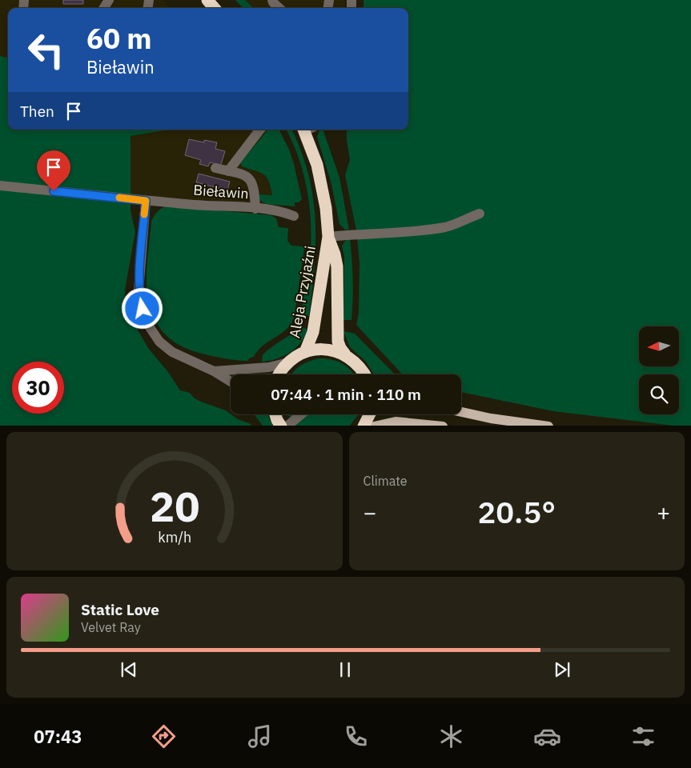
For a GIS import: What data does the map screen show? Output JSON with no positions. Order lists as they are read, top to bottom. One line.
{"streets":{"highway":["Aleja Przyjaźni"],"street":["Bieławin"]},"north":"left","page":{"turn":["60 m","Bieławin"],"then":"Then","limit":"30","trip":"07:44 · 1 min · 110 m","tile":"Climate","heat":["−","20.5°","+"],"song":["Static Love","Velvet Ray"],"tabs":"07:43","gauge":["20","km/h"]}}
